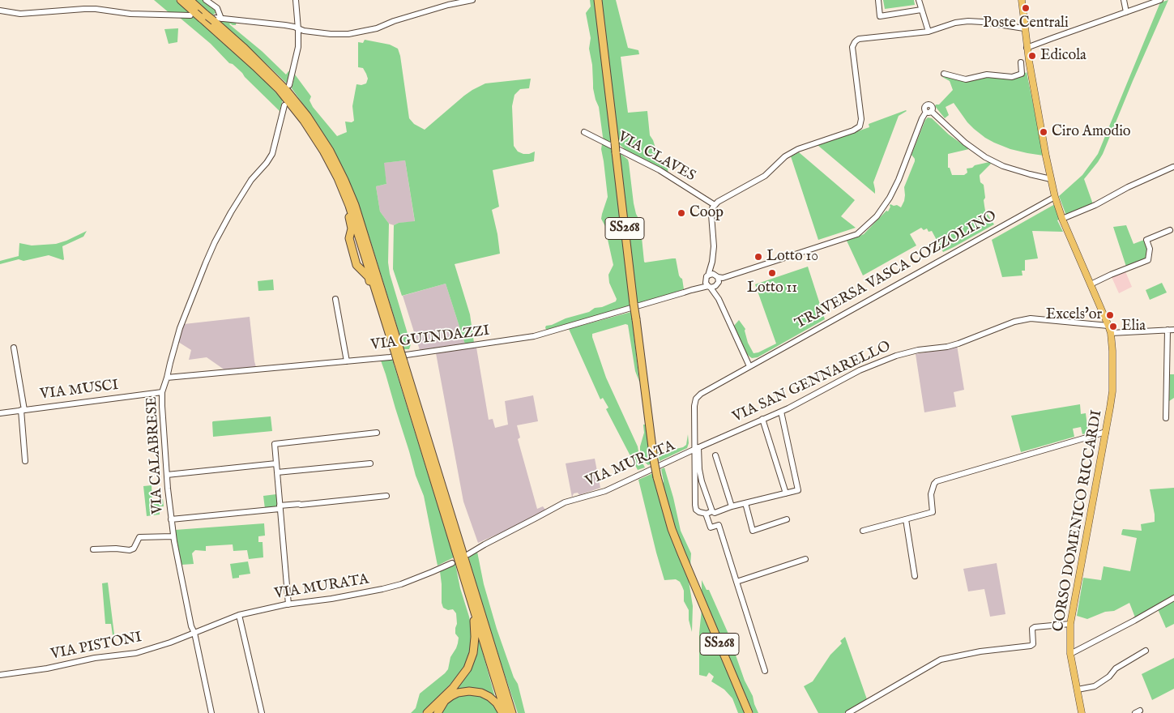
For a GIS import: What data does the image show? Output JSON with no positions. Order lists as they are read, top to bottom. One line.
{"streets":{"highway":["SS268"],"main road":["CORSO DOMENICO RICCARDI"],"street":["VIA CLAVES","TRAVERSA VASCA COZZOLINO","VIA GUINDAZZI","VIA SAN GENNARELLO","VIA MUSCI","VIA CALABRESE","VIA MURATA","VIA PISTONI"]},"crossings":[["TRAVERSA VASCA COZZOLINO","VIA SAN GENNARELLO"],["TRAVERSA VASCA COZZOLINO","VIA MURATA"],["TRAVERSA VASCA COZZOLINO","CORSO DOMENICO RICCARDI"],["VIA GUINDAZZI","VIA CALABRESE"],["VIA SAN GENNARELLO","VIA MURATA"],["VIA SAN GENNARELLO","CORSO DOMENICO RICCARDI"],["VIA MUSCI","VIA CALABRESE"],["VIA CALABRESE","VIA MURATA"],["VIA CALABRESE","VIA PISTONI"],["VIA MURATA","VIA PISTONI"]],"places":["Poste Centrali","Edicola","Ciro Amodio","Coop","Lotto 10","Lotto 11","Excels'or","Elia"]}
